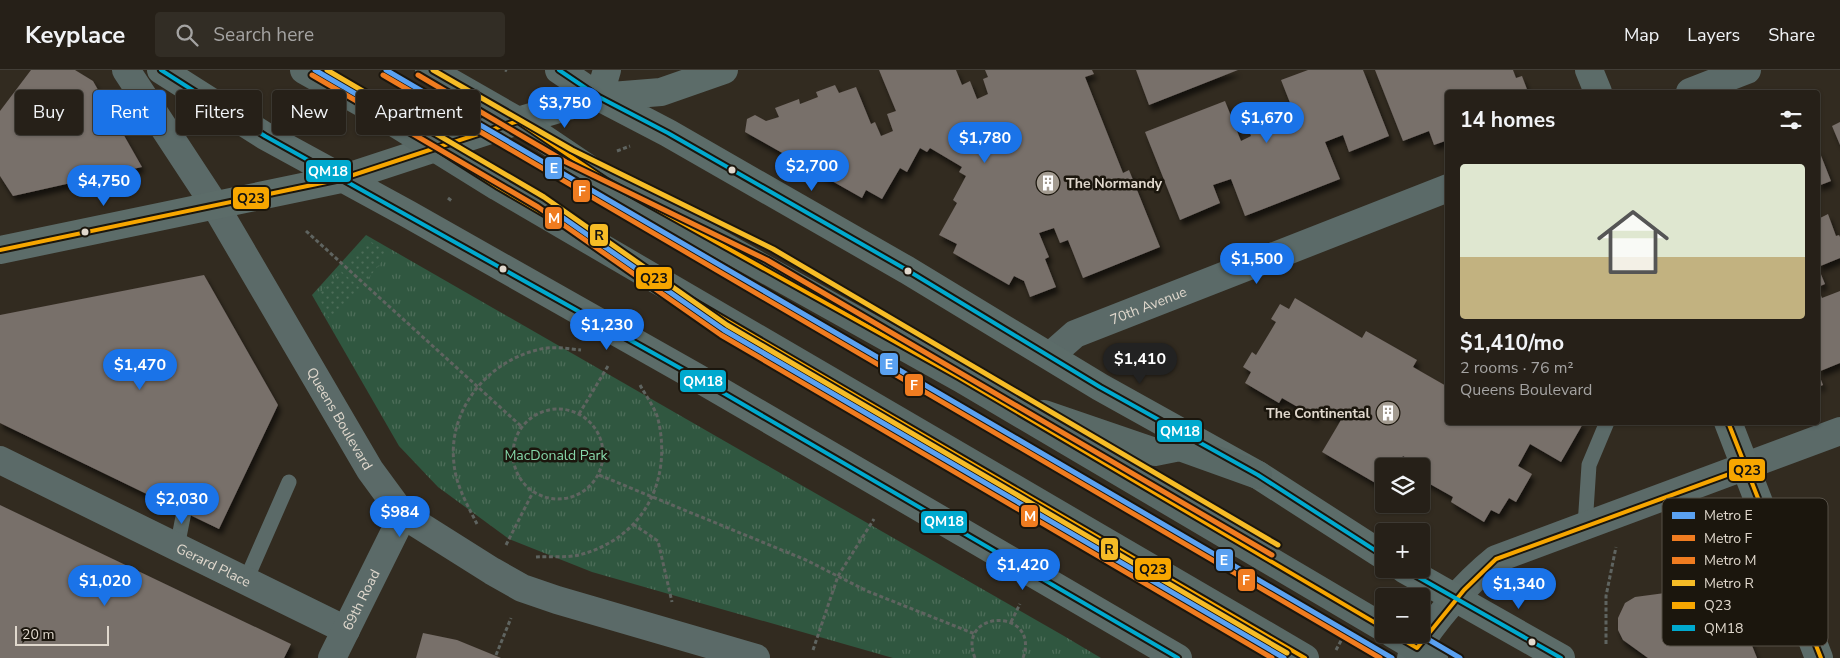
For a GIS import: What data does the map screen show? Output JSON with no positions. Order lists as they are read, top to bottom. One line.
{"streets":{"street":["70th Avenue","Queens Boulevard","Gerard Place","69th Road"]},"crossings":[["Queens Boulevard","69th Road"],["Gerard Place","69th Road"]],"parks":["MacDonald Park"],"places":{"building":["The Normandy","The Continental"]},"lines":["metro line E","metro line R","transit line QM18","metro line F","metro line M","transit line Q23"],"legend":["Metro E","Metro F","Metro M","Metro R","Q23","QM18"],"scale_bar":"20 m","page":{"header":"Keyplace","search":"Search here","nav":["Map","Layers","Share"],"price":["$3,750","$1,670","$1,780","$2,700","$4,750","$1,500","$1,230","$1,410","$1,470","$2,030","$984","$1,420","$1,020","$1,340"],"chip":["Buy","Rent","Filters","New","Apartment"],"heading":"14 homes","list":[{"name":"$1,410/mo","note":"2 rooms · 76 m² · Queens Boulevard"}],"map_buttons":["+","−"],"scale":"20 m"}}
